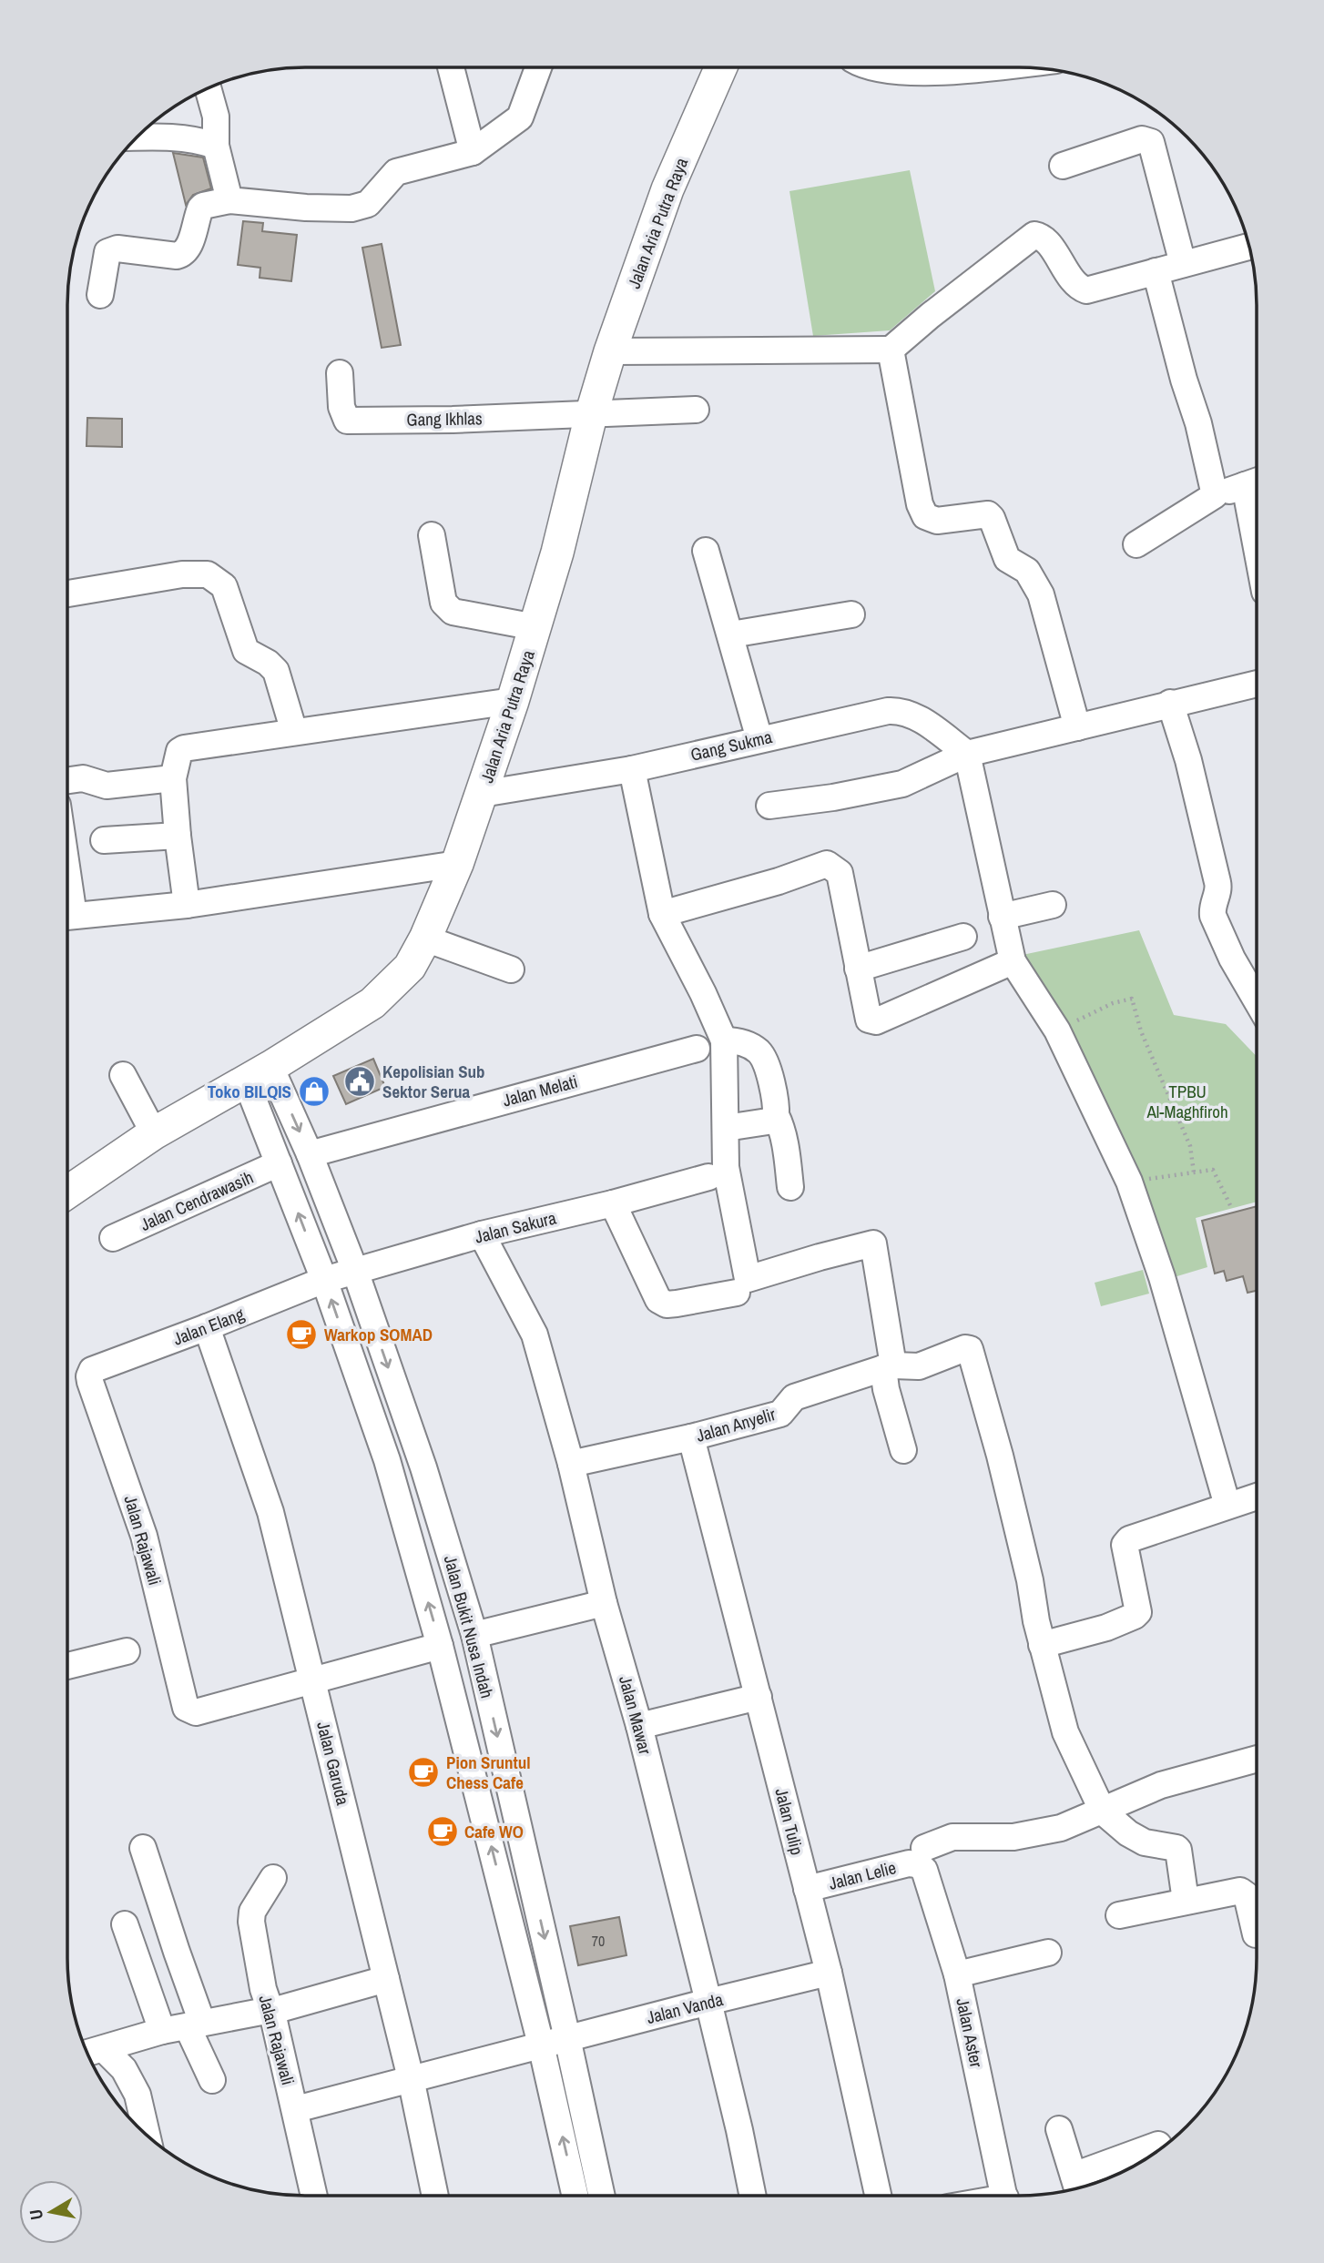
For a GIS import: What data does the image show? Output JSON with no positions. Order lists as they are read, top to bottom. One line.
{"streets":{"main road":["Jalan Aria Putra Raya"],"street":["Gang Ikhlas","Gang Sukma","Jalan Melati","Jalan Cendrawasih","Jalan Sakura","Jalan Elang","Jalan Anyelir","Jalan Rajawali","Jalan Bukit Nusa Indah","Jalan Mawar","Jalan Garuda","Jalan Tulip","Jalan Lelie","Jalan Vanda","Jalan Aster"]},"crossings":[["Jalan Aria Putra Raya","Gang Ikhlas"],["Jalan Aria Putra Raya","Gang Sukma"],["Jalan Aria Putra Raya","Jalan Bukit Nusa Indah"],["Jalan Melati","Jalan Bukit Nusa Indah"],["Jalan Cendrawasih","Jalan Bukit Nusa Indah"],["Jalan Sakura","Jalan Elang"],["Jalan Sakura","Jalan Bukit Nusa Indah"],["Jalan Sakura","Jalan Mawar"],["Jalan Elang","Jalan Rajawali"],["Jalan Elang","Jalan Bukit Nusa Indah"],["Jalan Elang","Jalan Garuda"],["Jalan Anyelir","Jalan Mawar"],["Jalan Anyelir","Jalan Tulip"],["Jalan Rajawali","Jalan Garuda"],["Jalan Rajawali","Jalan Vanda"],["Jalan Bukit Nusa Indah","Jalan Vanda"],["Jalan Mawar","Jalan Vanda"],["Jalan Garuda","Jalan Vanda"],["Jalan Tulip","Jalan Lelie"],["Jalan Tulip","Jalan Vanda"],["Jalan Lelie","Jalan Aster"]],"parks":["TPBU Al-Maghfiroh"],"places":{"public building":["Kepolisian Sub Sektor Serua"],"shop":["Toko BILQIS"],"cafe":["Warkop SOMAD","Pion Sruntul Chess Cafe","Cafe WO"]},"house_numbers":["70"],"north":"left"}
